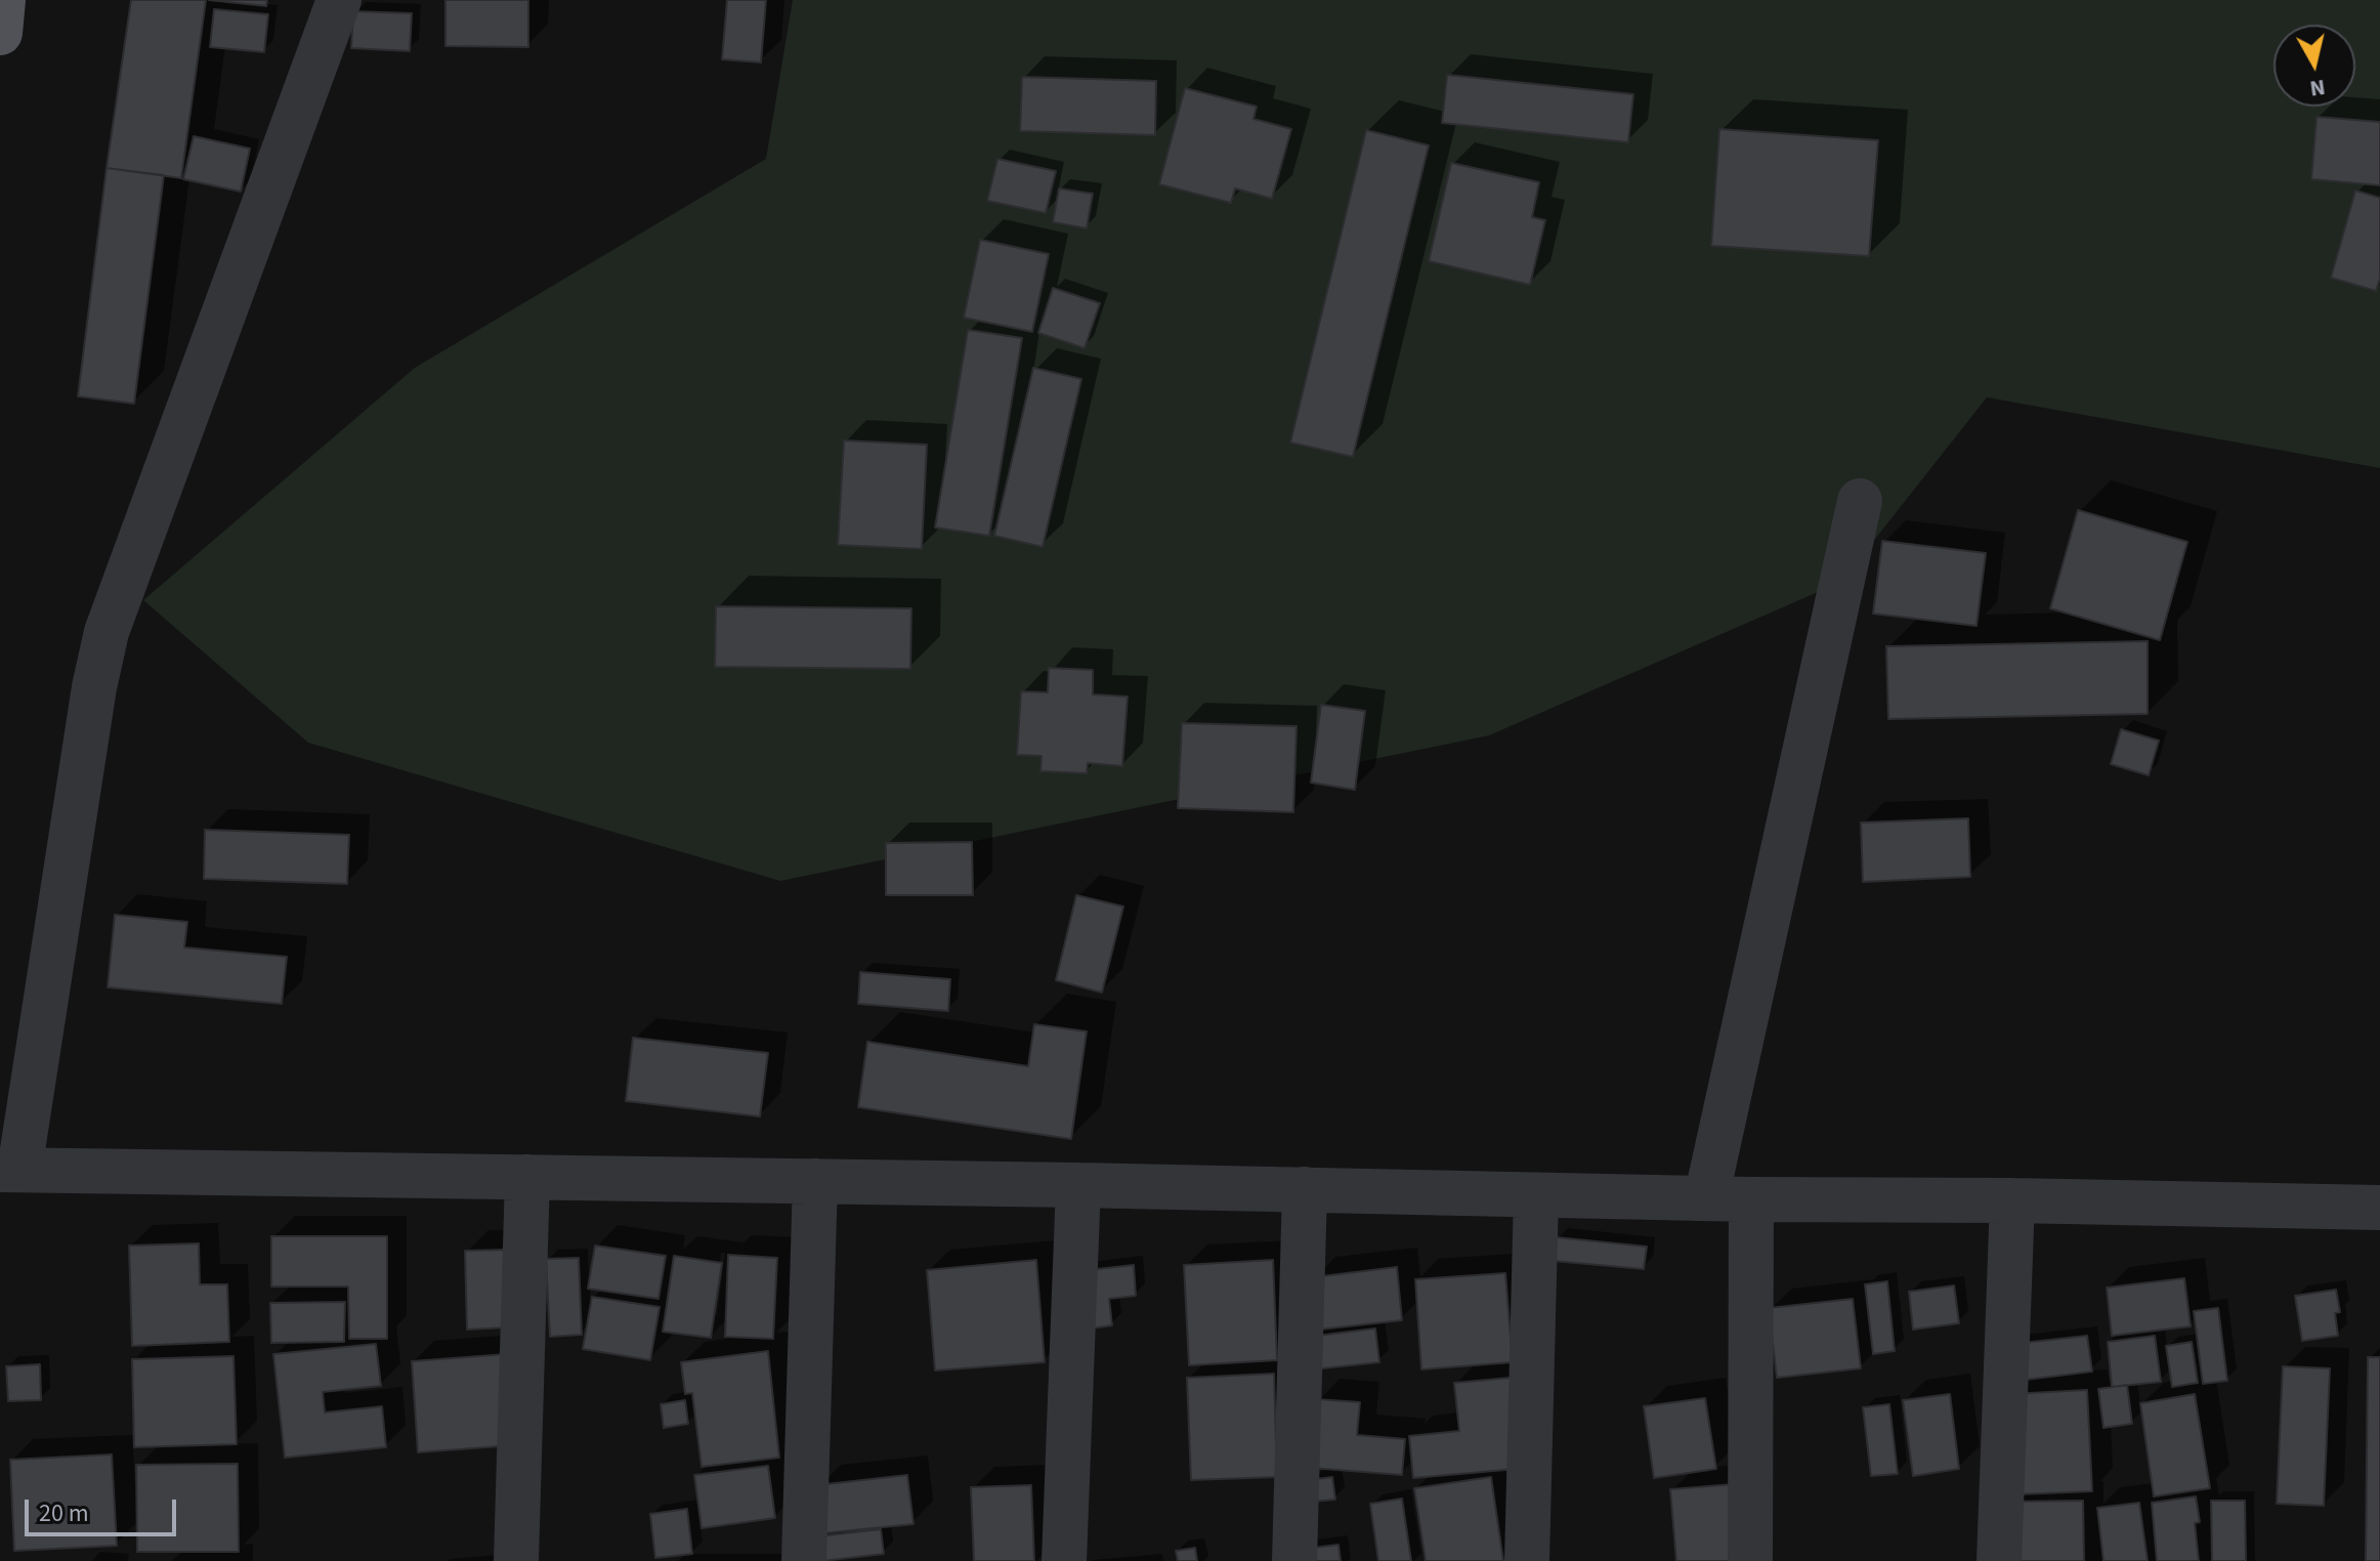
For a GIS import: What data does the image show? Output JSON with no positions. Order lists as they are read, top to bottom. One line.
{"scale_bar":"20 m","north":"bottom"}
